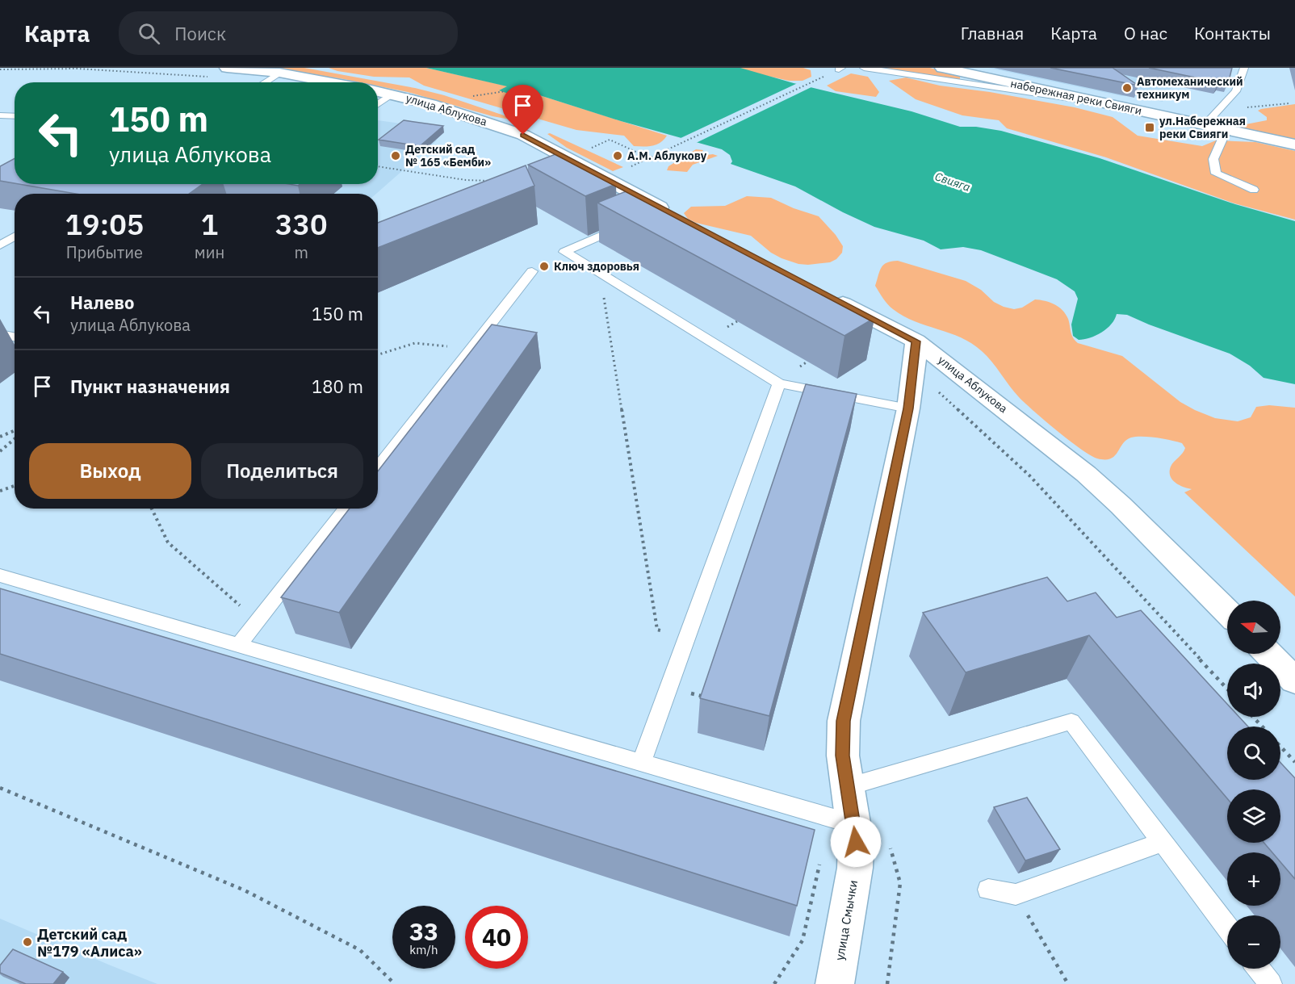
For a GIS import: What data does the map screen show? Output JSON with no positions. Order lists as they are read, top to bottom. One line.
{"streets":{"street":["набережная реки Свияги","улица Аблукова","улица Смычки"]},"crossings":[["улица Аблукова","улица Смычки"]],"water":["Свияга"],"places":{"other":["Автомеханический техникум","Детский сад № 165 «Бемби»","А.М. Аблукову","Ключ здоровья","Детский сад №179 «Алиса»"],"transit":["ул.Набережная реки Свияги"]},"north":"left","page":{"header":"Карта","search":"Поиск","nav":["Главная","Карта","О нас","Контакты"],"turn":["150 m","улица Аблукова"],"eta":["19:05","Прибытие","1","мин","330","m"],"list":[{"name":"Налево","note":"улица Аблукова","value":"150 m"},{"name":"Пункт назначения","value":"180 m"}],"buttons":["Выход","Поделиться"],"map_buttons":["+","−"],"speed":"33 km/h","limit":"40"}}
